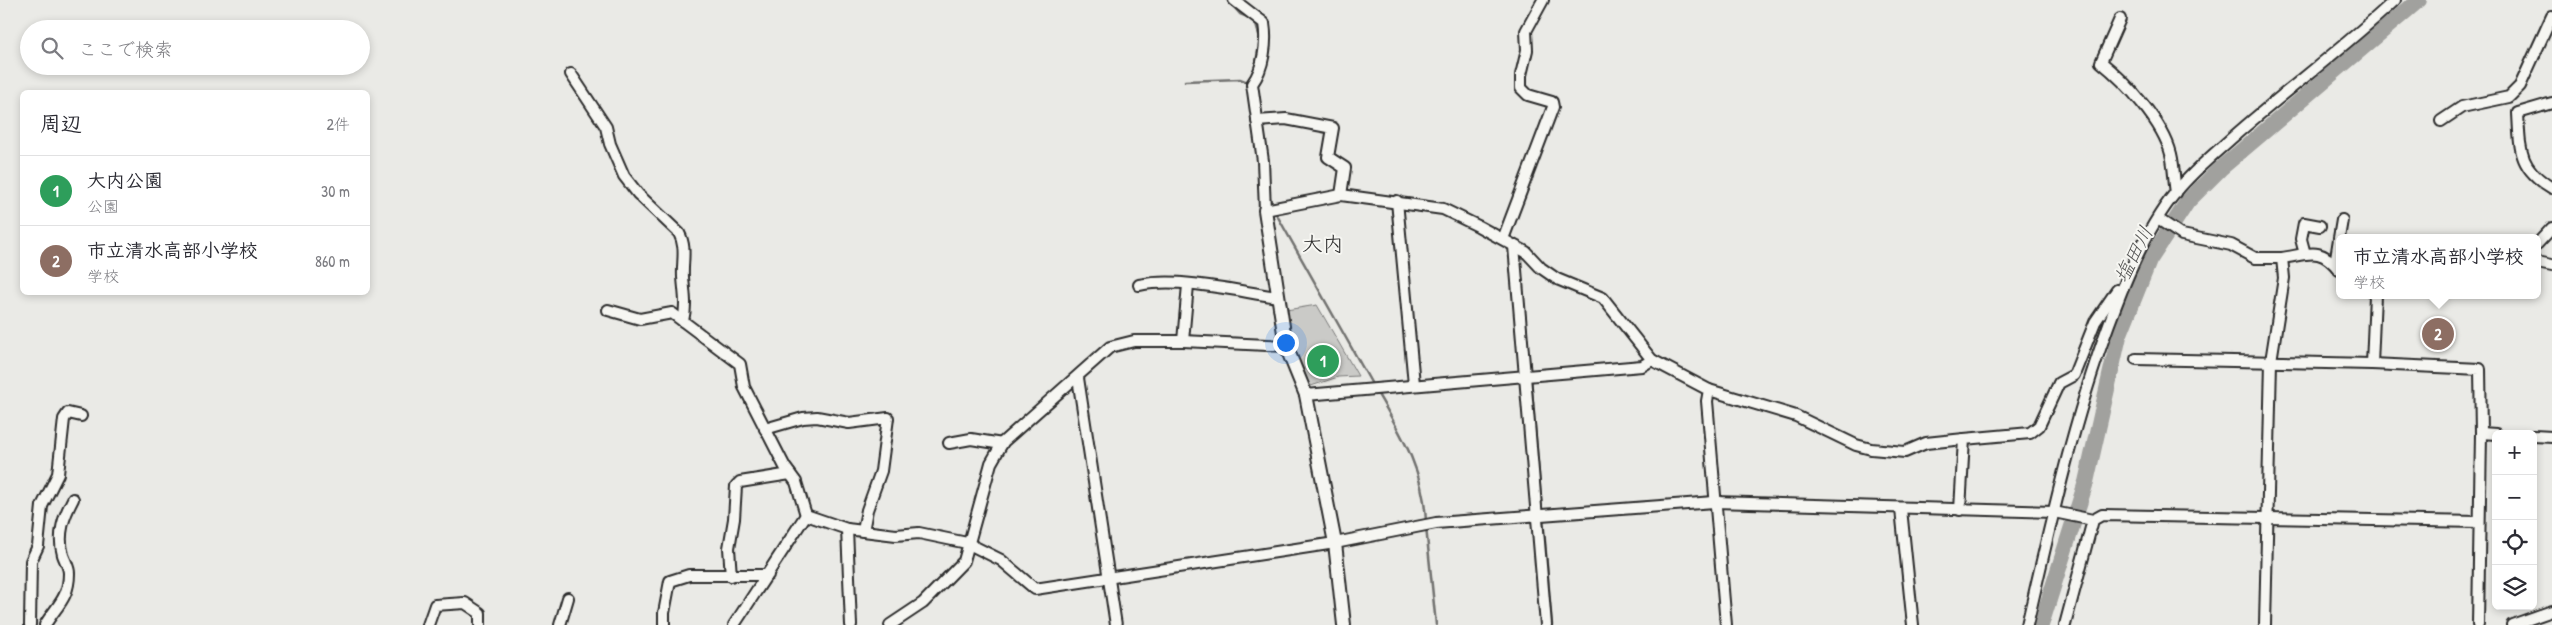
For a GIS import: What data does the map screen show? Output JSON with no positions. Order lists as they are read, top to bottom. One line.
{"districts":["大内"],"water":["塩田川"],"page":{"search":"ここで検索","heading":["周辺","2件"],"list":[{"mark":"1","name":"大内公園","note":"公園","value":"30 m"},{"mark":"2","name":"市立清水高部小学校","note":"学校","value":"860 m"}],"popup":["市立清水高部小学校","学校"],"pins":["2","1"],"map_buttons":["+","−"]}}
